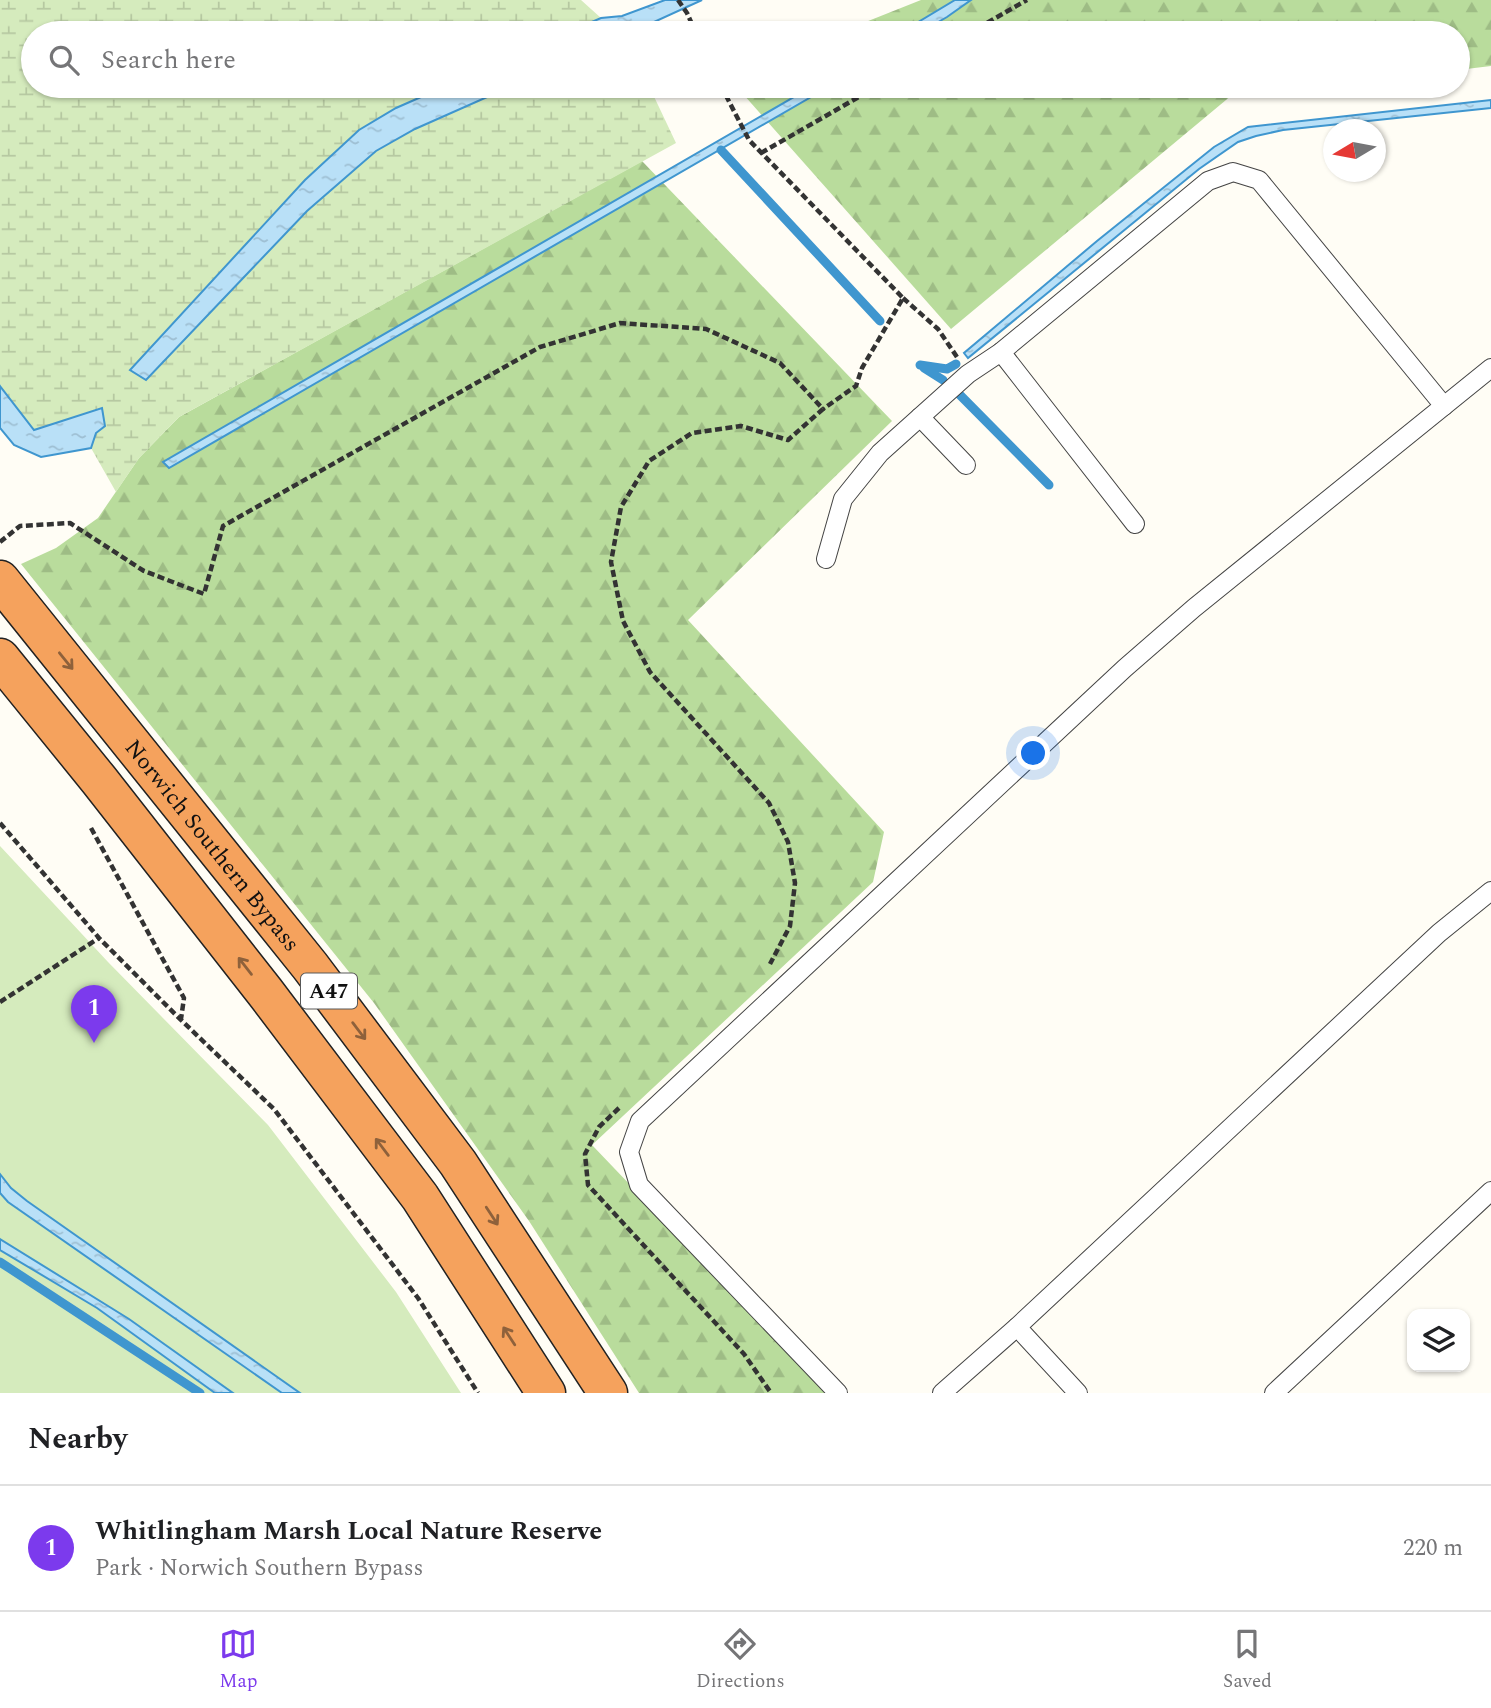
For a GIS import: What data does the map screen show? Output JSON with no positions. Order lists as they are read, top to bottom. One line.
{"streets":{"highway":["Norwich Southern Bypass","A47"]},"north":"left","page":{"search":"Search here","pins":"1","heading":"Nearby","list":[{"mark":"1","name":"Whitlingham Marsh Local Nature Reserve","note":"Park · Norwich Southern Bypass","value":"220 m"}],"nav":["Map","Directions","Saved"]}}
